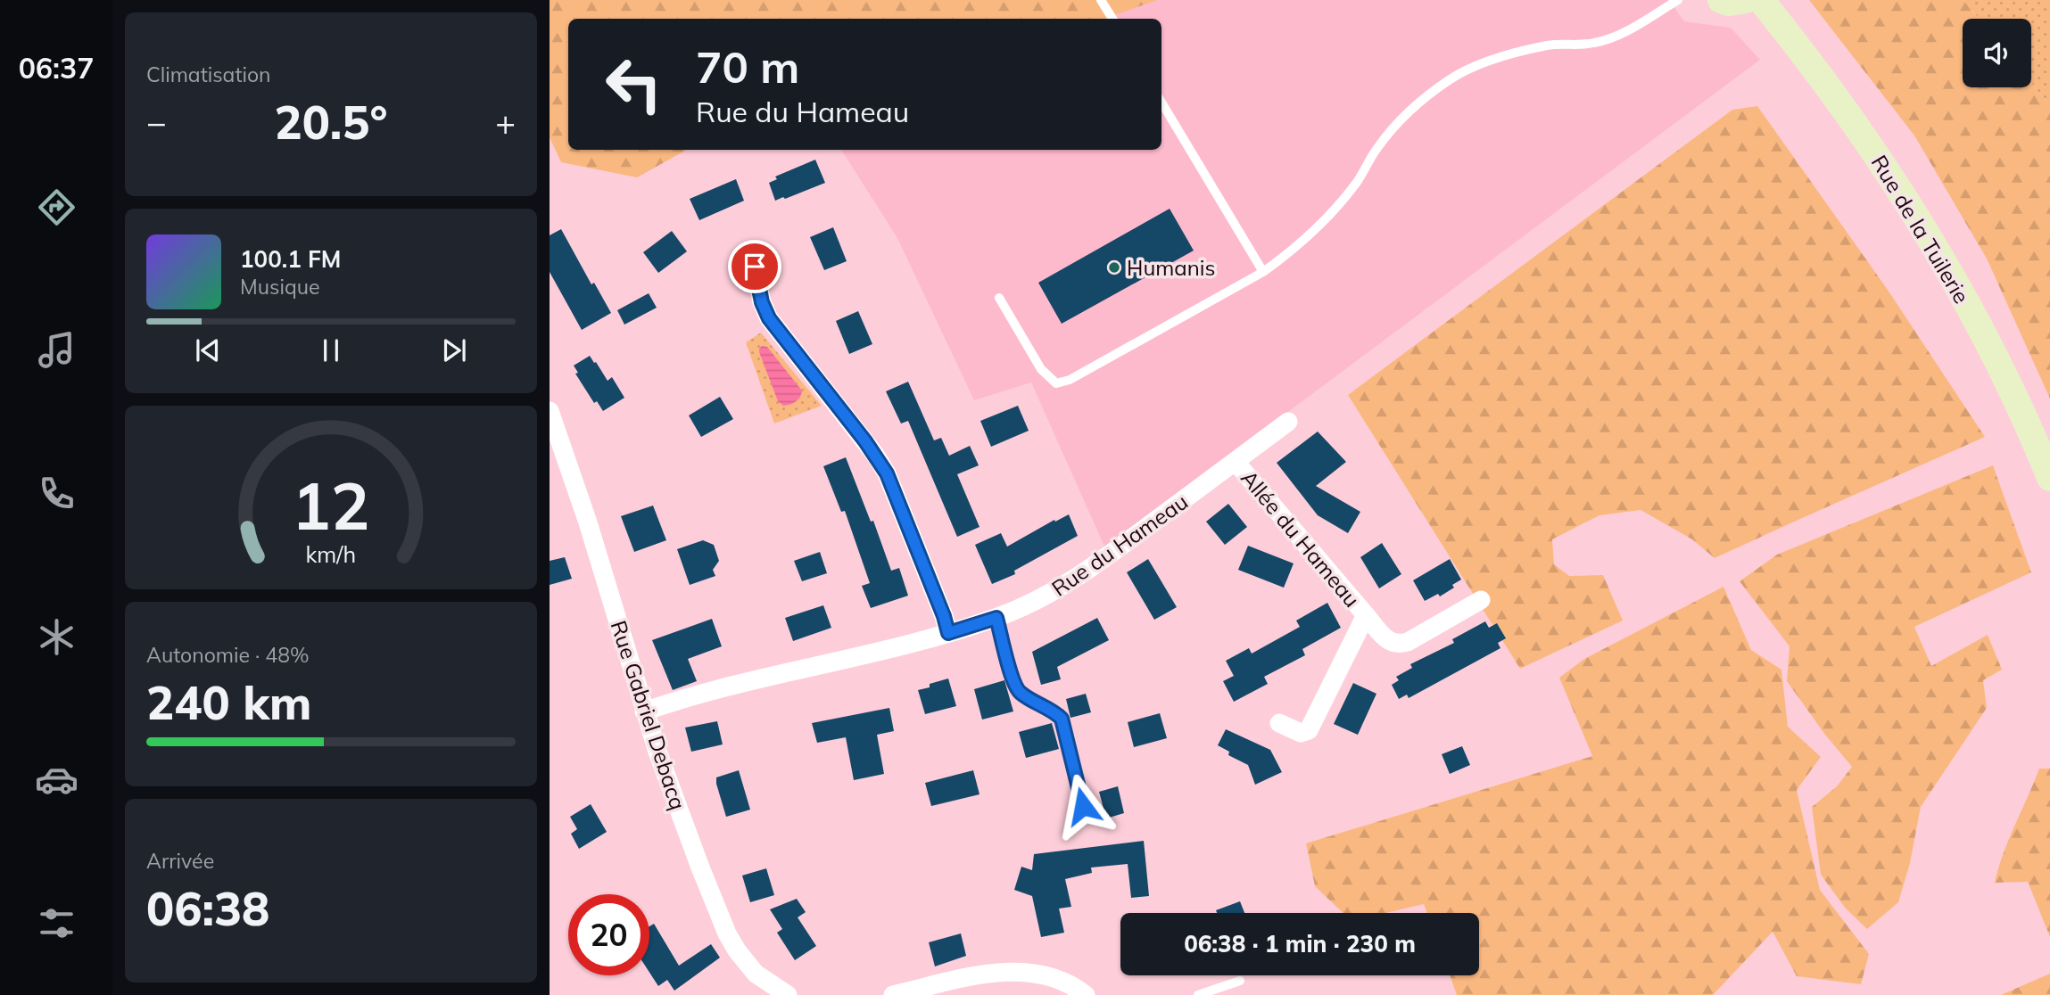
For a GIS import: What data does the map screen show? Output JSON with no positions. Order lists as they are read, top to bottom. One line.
{"streets":{"street":["Rue de la Tuilerie","Allée du Hameau","Rue du Hameau","Rue Gabriel Debacq"]},"crossings":[["Allée du Hameau","Rue du Hameau"],["Rue du Hameau","Rue Gabriel Debacq"]],"places":["Humanis"],"page":{"tabs":"06:37","tile":["Climatisation",["Autonomie · 48%","240 km"],["Arrivée","06:38"]],"turn":["70 m","Rue du Hameau"],"heat":["−","20.5°","+"],"song":["100.1 FM","Musique"],"limit":"20","trip":"06:38 · 1 min · 230 m","gauge":["12","km/h"]}}
